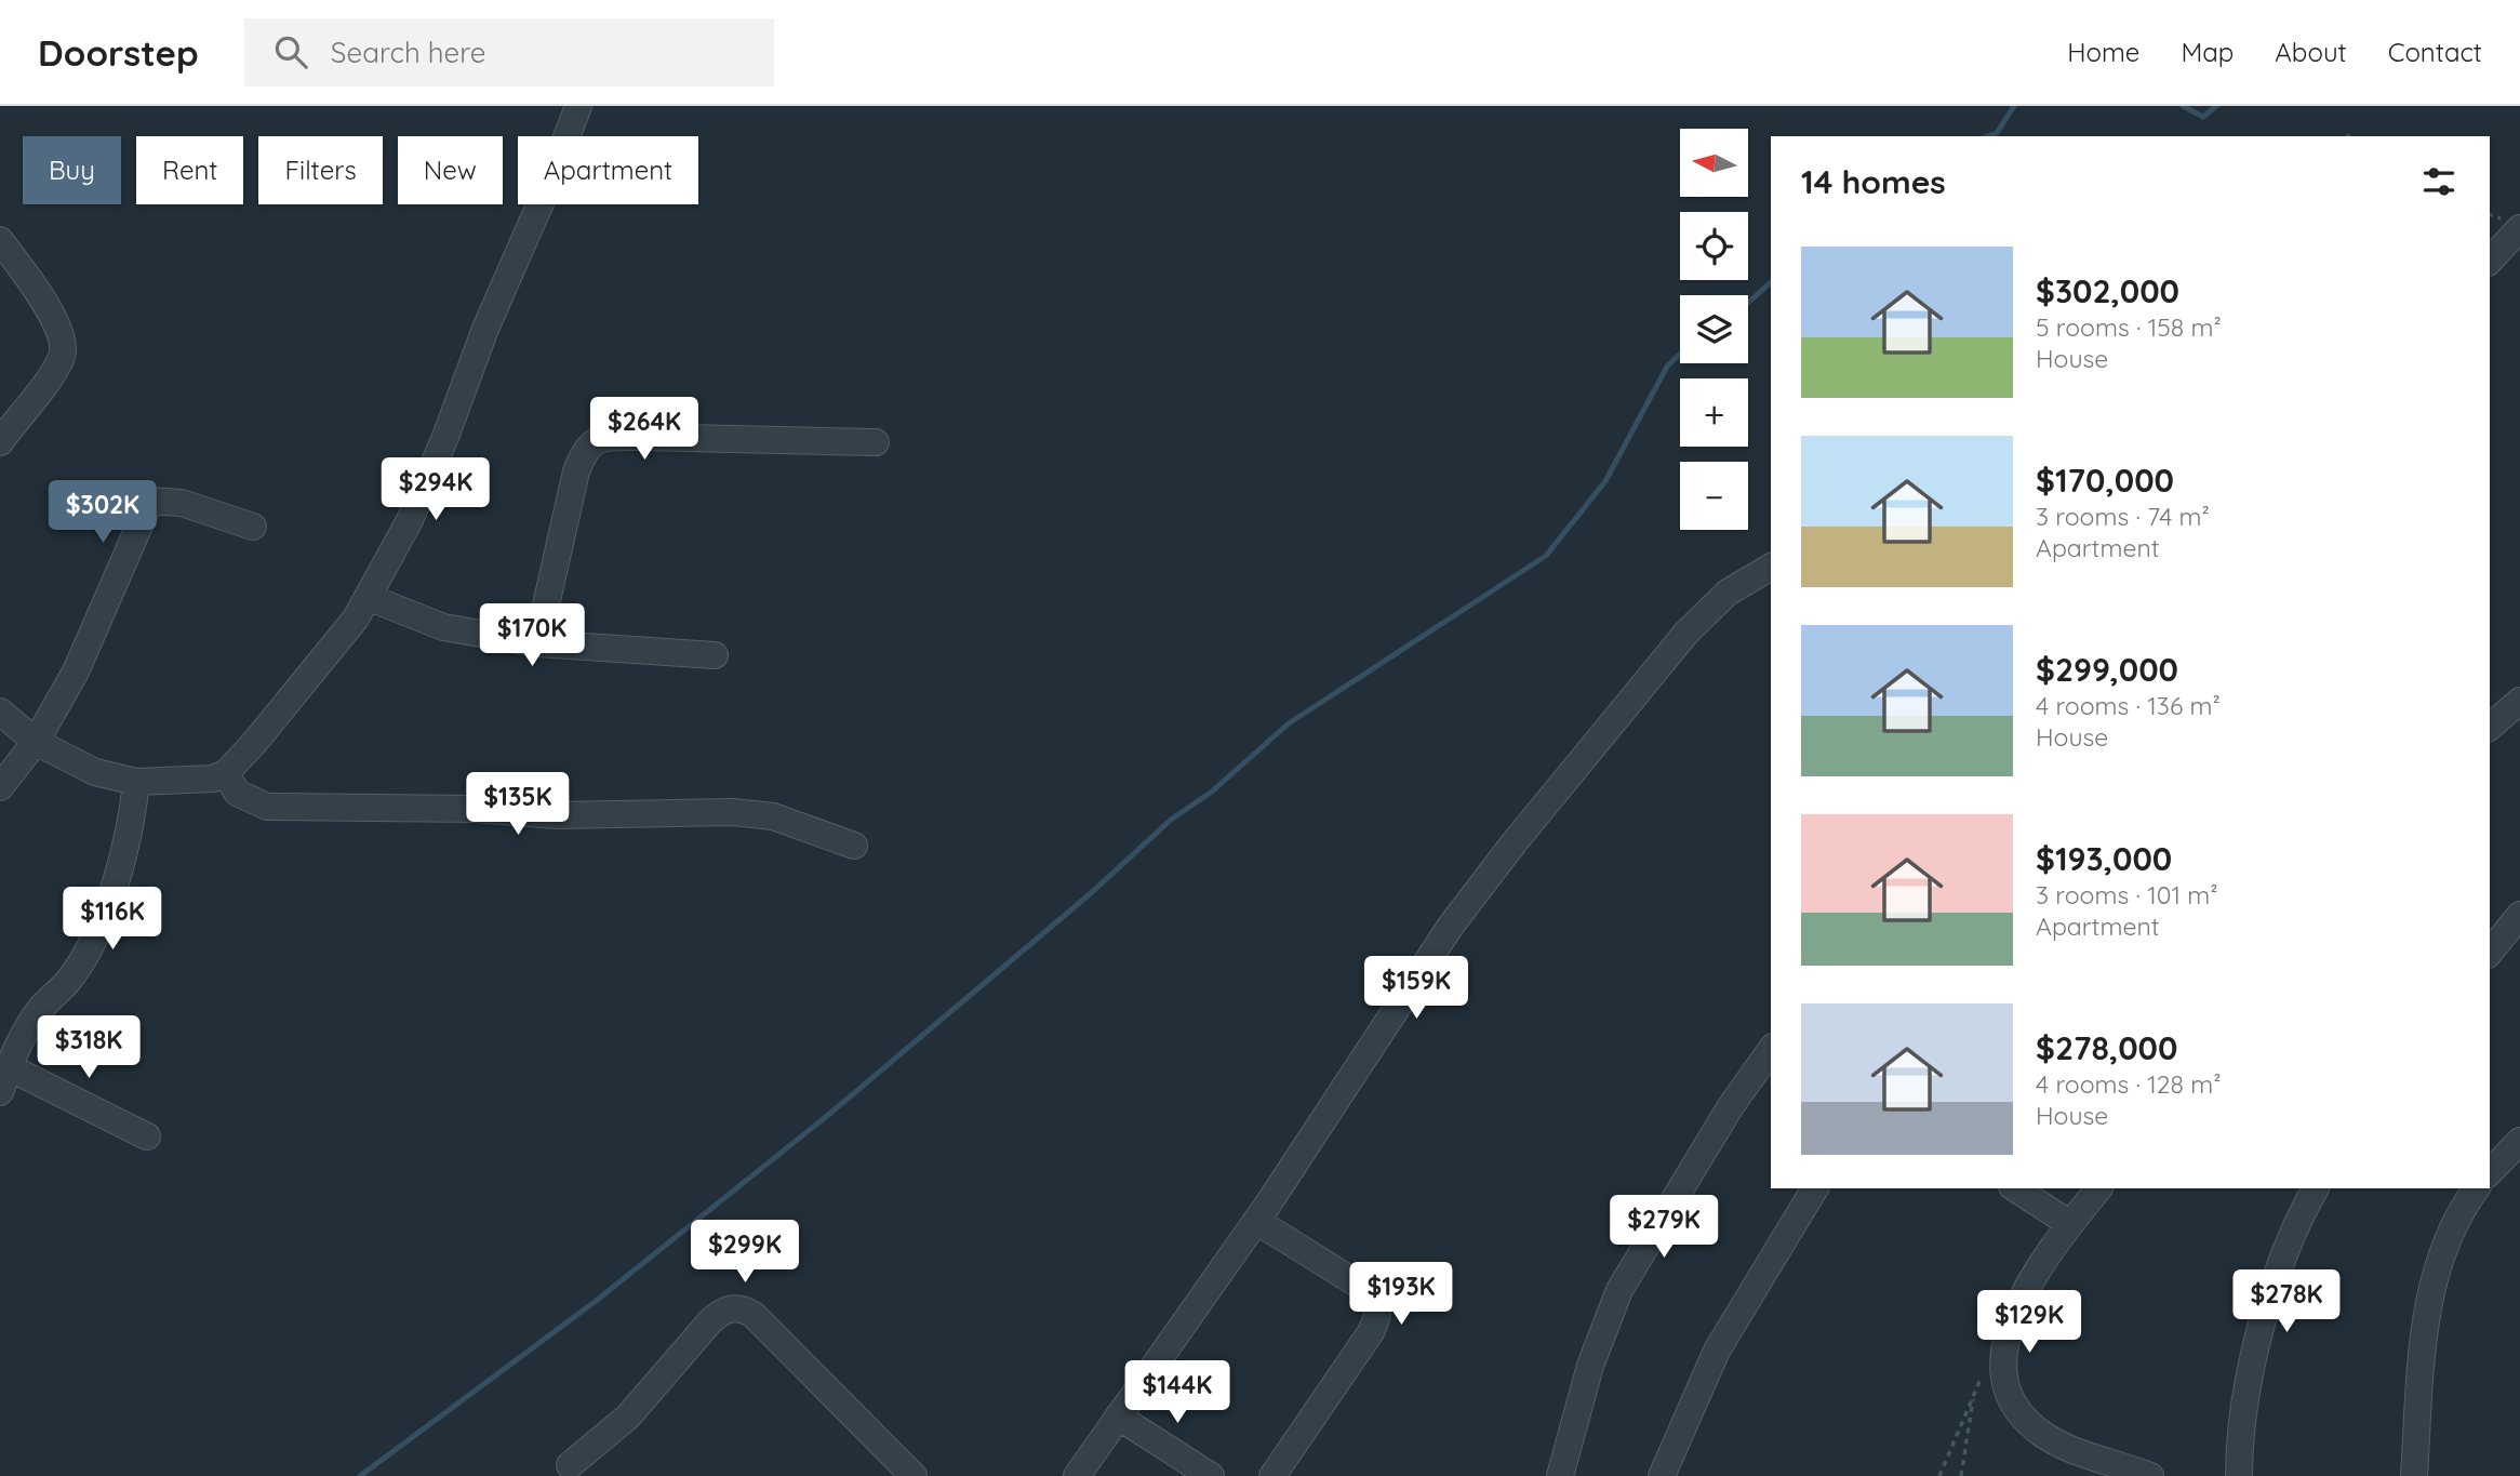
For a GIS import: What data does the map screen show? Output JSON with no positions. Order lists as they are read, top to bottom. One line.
{"north":"left","page":{"header":"Doorstep","search":"Search here","nav":["Home","Map","About","Contact"],"map_buttons":["+","−"],"chip":["Buy","Rent","Filters","New","Apartment"],"heading":"14 homes","list":[{"name":"$302,000","note":"5 rooms · 158 m² · House"},{"name":"$170,000","note":"3 rooms · 74 m² · Apartment"},{"name":"$299,000","note":"4 rooms · 136 m² · House"},{"name":"$193,000","note":"3 rooms · 101 m² · Apartment"},{"name":"$278,000","note":"4 rooms · 128 m² · House"}],"price":["$264K","$294K","$302K","$170K","$135K","$116K","$159K","$318K","$279K","$299K","$193K","$278K","$129K","$144K"]}}
